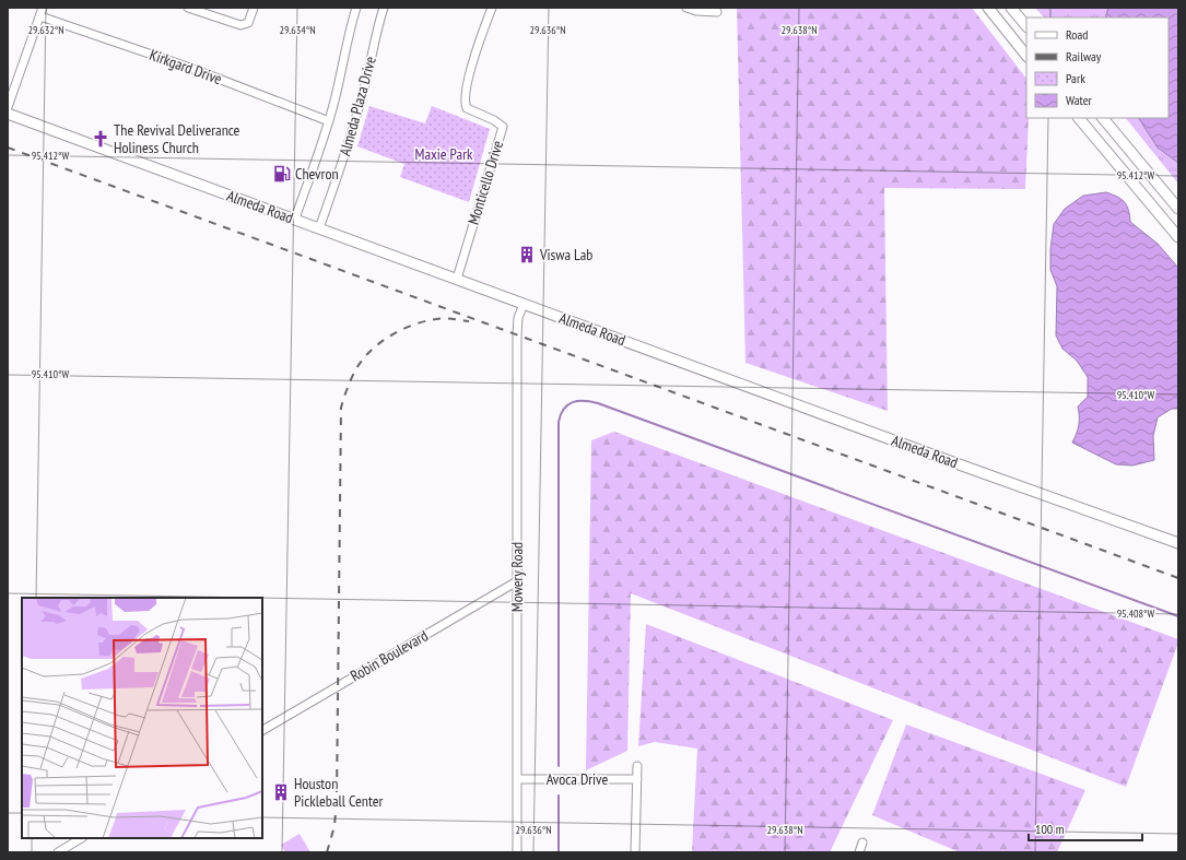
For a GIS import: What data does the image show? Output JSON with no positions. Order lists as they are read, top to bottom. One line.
{"streets":{"main road":["Almeda Road"],"street":["Kirkgard Drive","Almeda Plaza Drive","Monticello Drive","Mowery Road","Robin Boulevard","Avoca Drive"]},"crossings":[["Kirkgard Drive","Almeda Plaza Drive"],["Almeda Plaza Drive","Almeda Road"],["Monticello Drive","Almeda Road"],["Almeda Road","Mowery Road"],["Mowery Road","Robin Boulevard"],["Mowery Road","Avoca Drive"]],"parks":["Maxie Park"],"places":{"church":["The Revival Deliverance Holiness Church"],"fuel station":["Chevron"],"building":["Viswa Lab","Houston Pickleball Center"]},"legend":["Road","Railway","Park","Water"],"scale_bar":"100 m","coordinates":["29.632°N","29.634°N","29.636°N","29.638°N","95.412°W","95.410°W","95.408°W"]}
